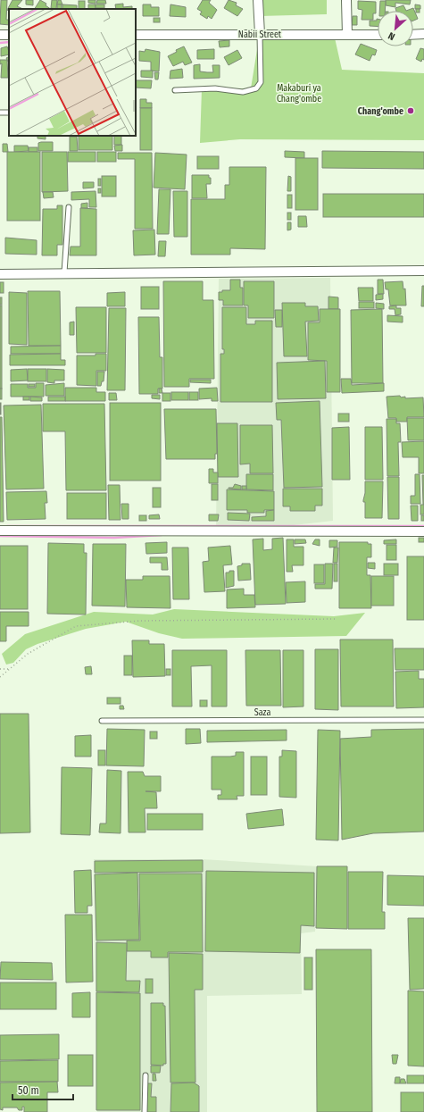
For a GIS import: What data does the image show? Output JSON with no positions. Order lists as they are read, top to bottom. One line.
{"streets":{"street":["Nabii Street"],"lane":["Saza"]},"parks":["Makaburi ya Chang'ombe"],"places":["Chang'ombe"],"scale_bar":"50 m","north":"bottom left"}
